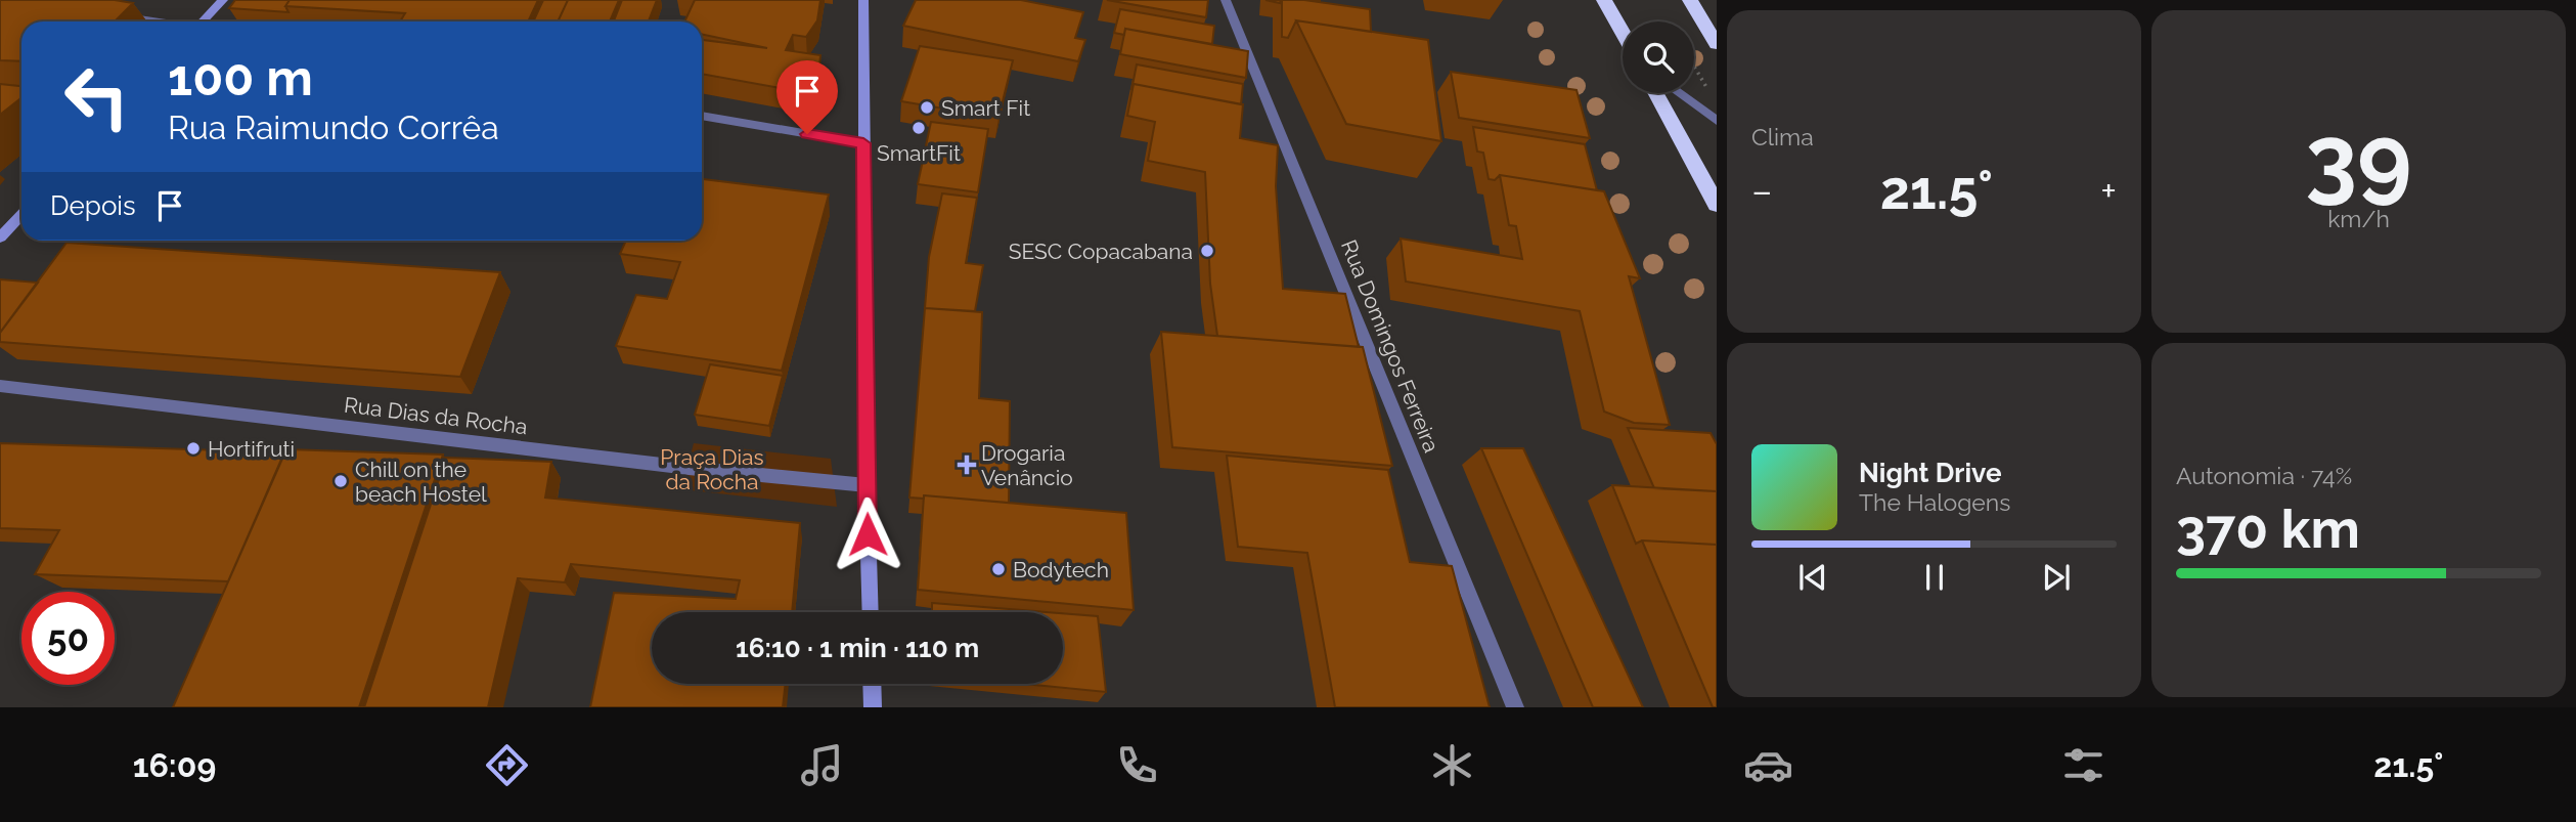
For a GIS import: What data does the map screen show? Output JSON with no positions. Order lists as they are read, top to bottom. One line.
{"streets":{"street":["Rua Domingos Ferreira","Rua Dias da Rocha"]},"parks":["Praça Dias da Rocha"],"places":{"other":["Smart Fit","SmartFit","SESC Copacabana","Hortifruti","Chill on the beach Hostel","Bodytech"],"health":["Drogaria Venâncio"]},"page":{"tile":["Clima",["39","km/h"],["Autonomia · 74%","370 km"]],"turn":["100 m","Rua Raimundo Corrêa"],"heat":["−","21.5°","+"],"then":"Depois","song":["Night Drive","The Halogens"],"limit":"50","trip":"16:10 · 1 min · 110 m","tabs":["16:09","21.5°"]}}
